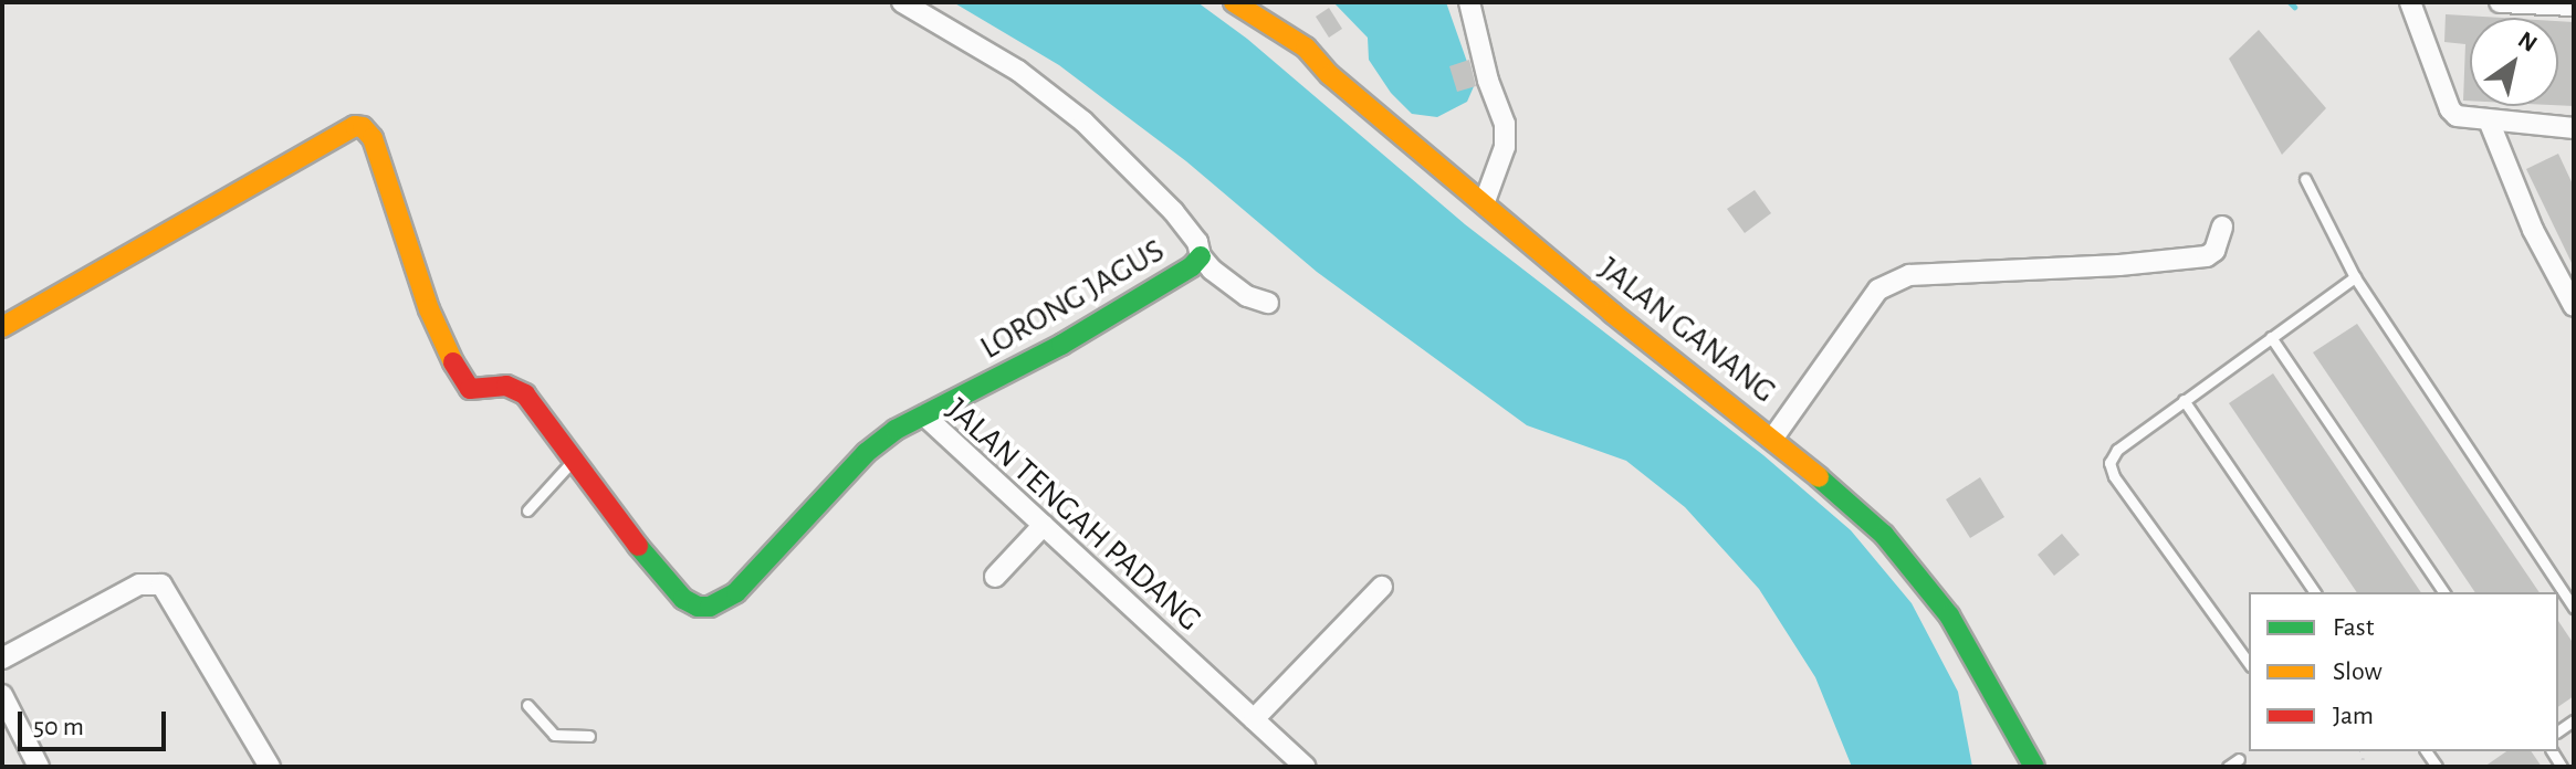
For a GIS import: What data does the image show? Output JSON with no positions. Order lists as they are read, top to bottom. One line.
{"streets":{"street":["LORONG JAGUS","JALAN GANANG","JALAN TENGAH PADANG"]},"crossings":[["LORONG JAGUS","JALAN TENGAH PADANG"]],"legend":["Fast","Slow","Jam"],"scale_bar":"50 m","north":"top right"}
